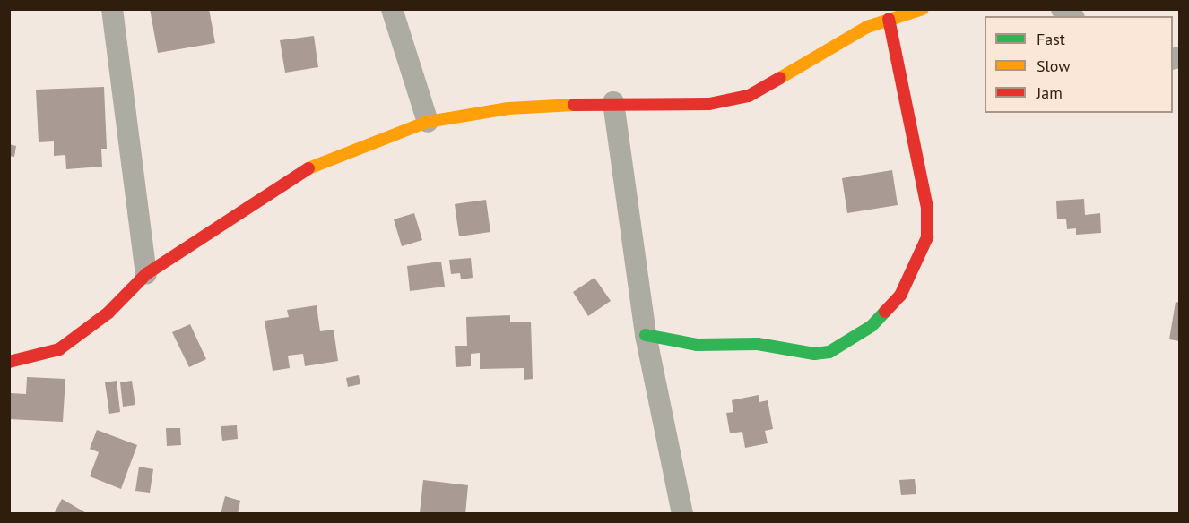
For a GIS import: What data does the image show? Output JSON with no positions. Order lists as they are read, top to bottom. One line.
{"legend":["Fast","Slow","Jam"]}
